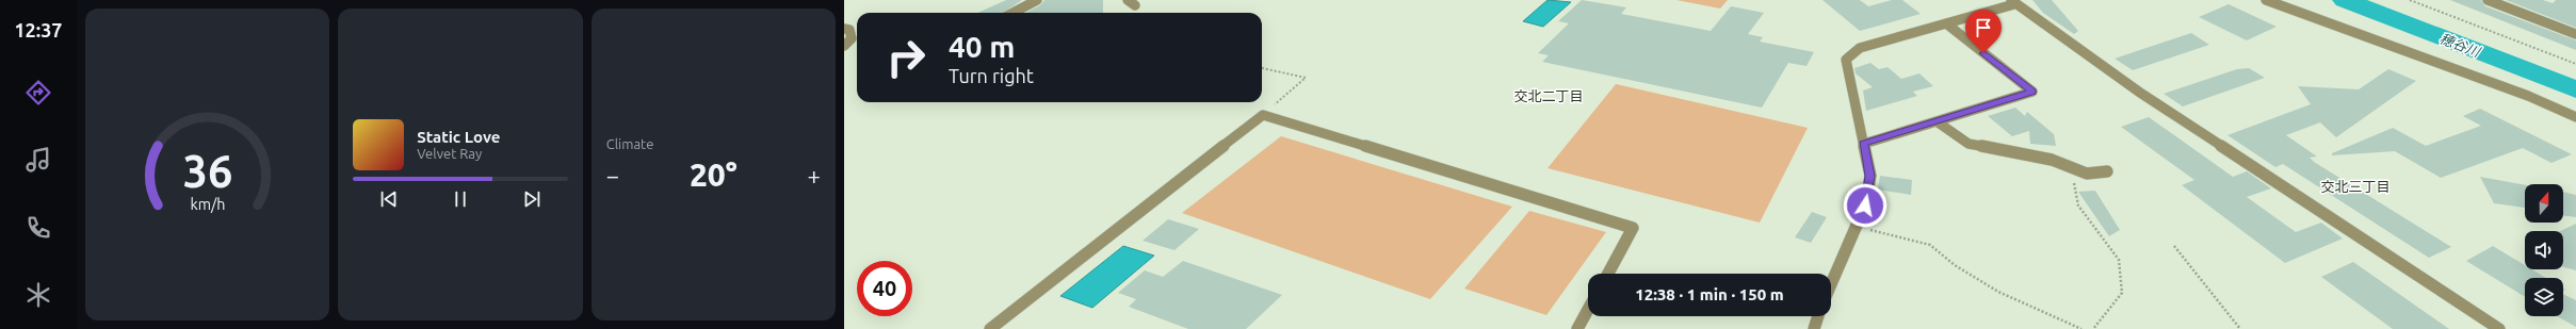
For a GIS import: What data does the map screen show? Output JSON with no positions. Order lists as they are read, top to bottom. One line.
{"districts":["交北二丁目","交北三丁目"],"water":["穂谷川"],"north":"top","page":{"tabs":"12:37","tile":"Climate","turn":["40 m","Turn right"],"song":["Static Love","Velvet Ray"],"heat":["−","20°","+"],"limit":"40","trip":"12:38 · 1 min · 150 m","gauge":["36","km/h"]}}
